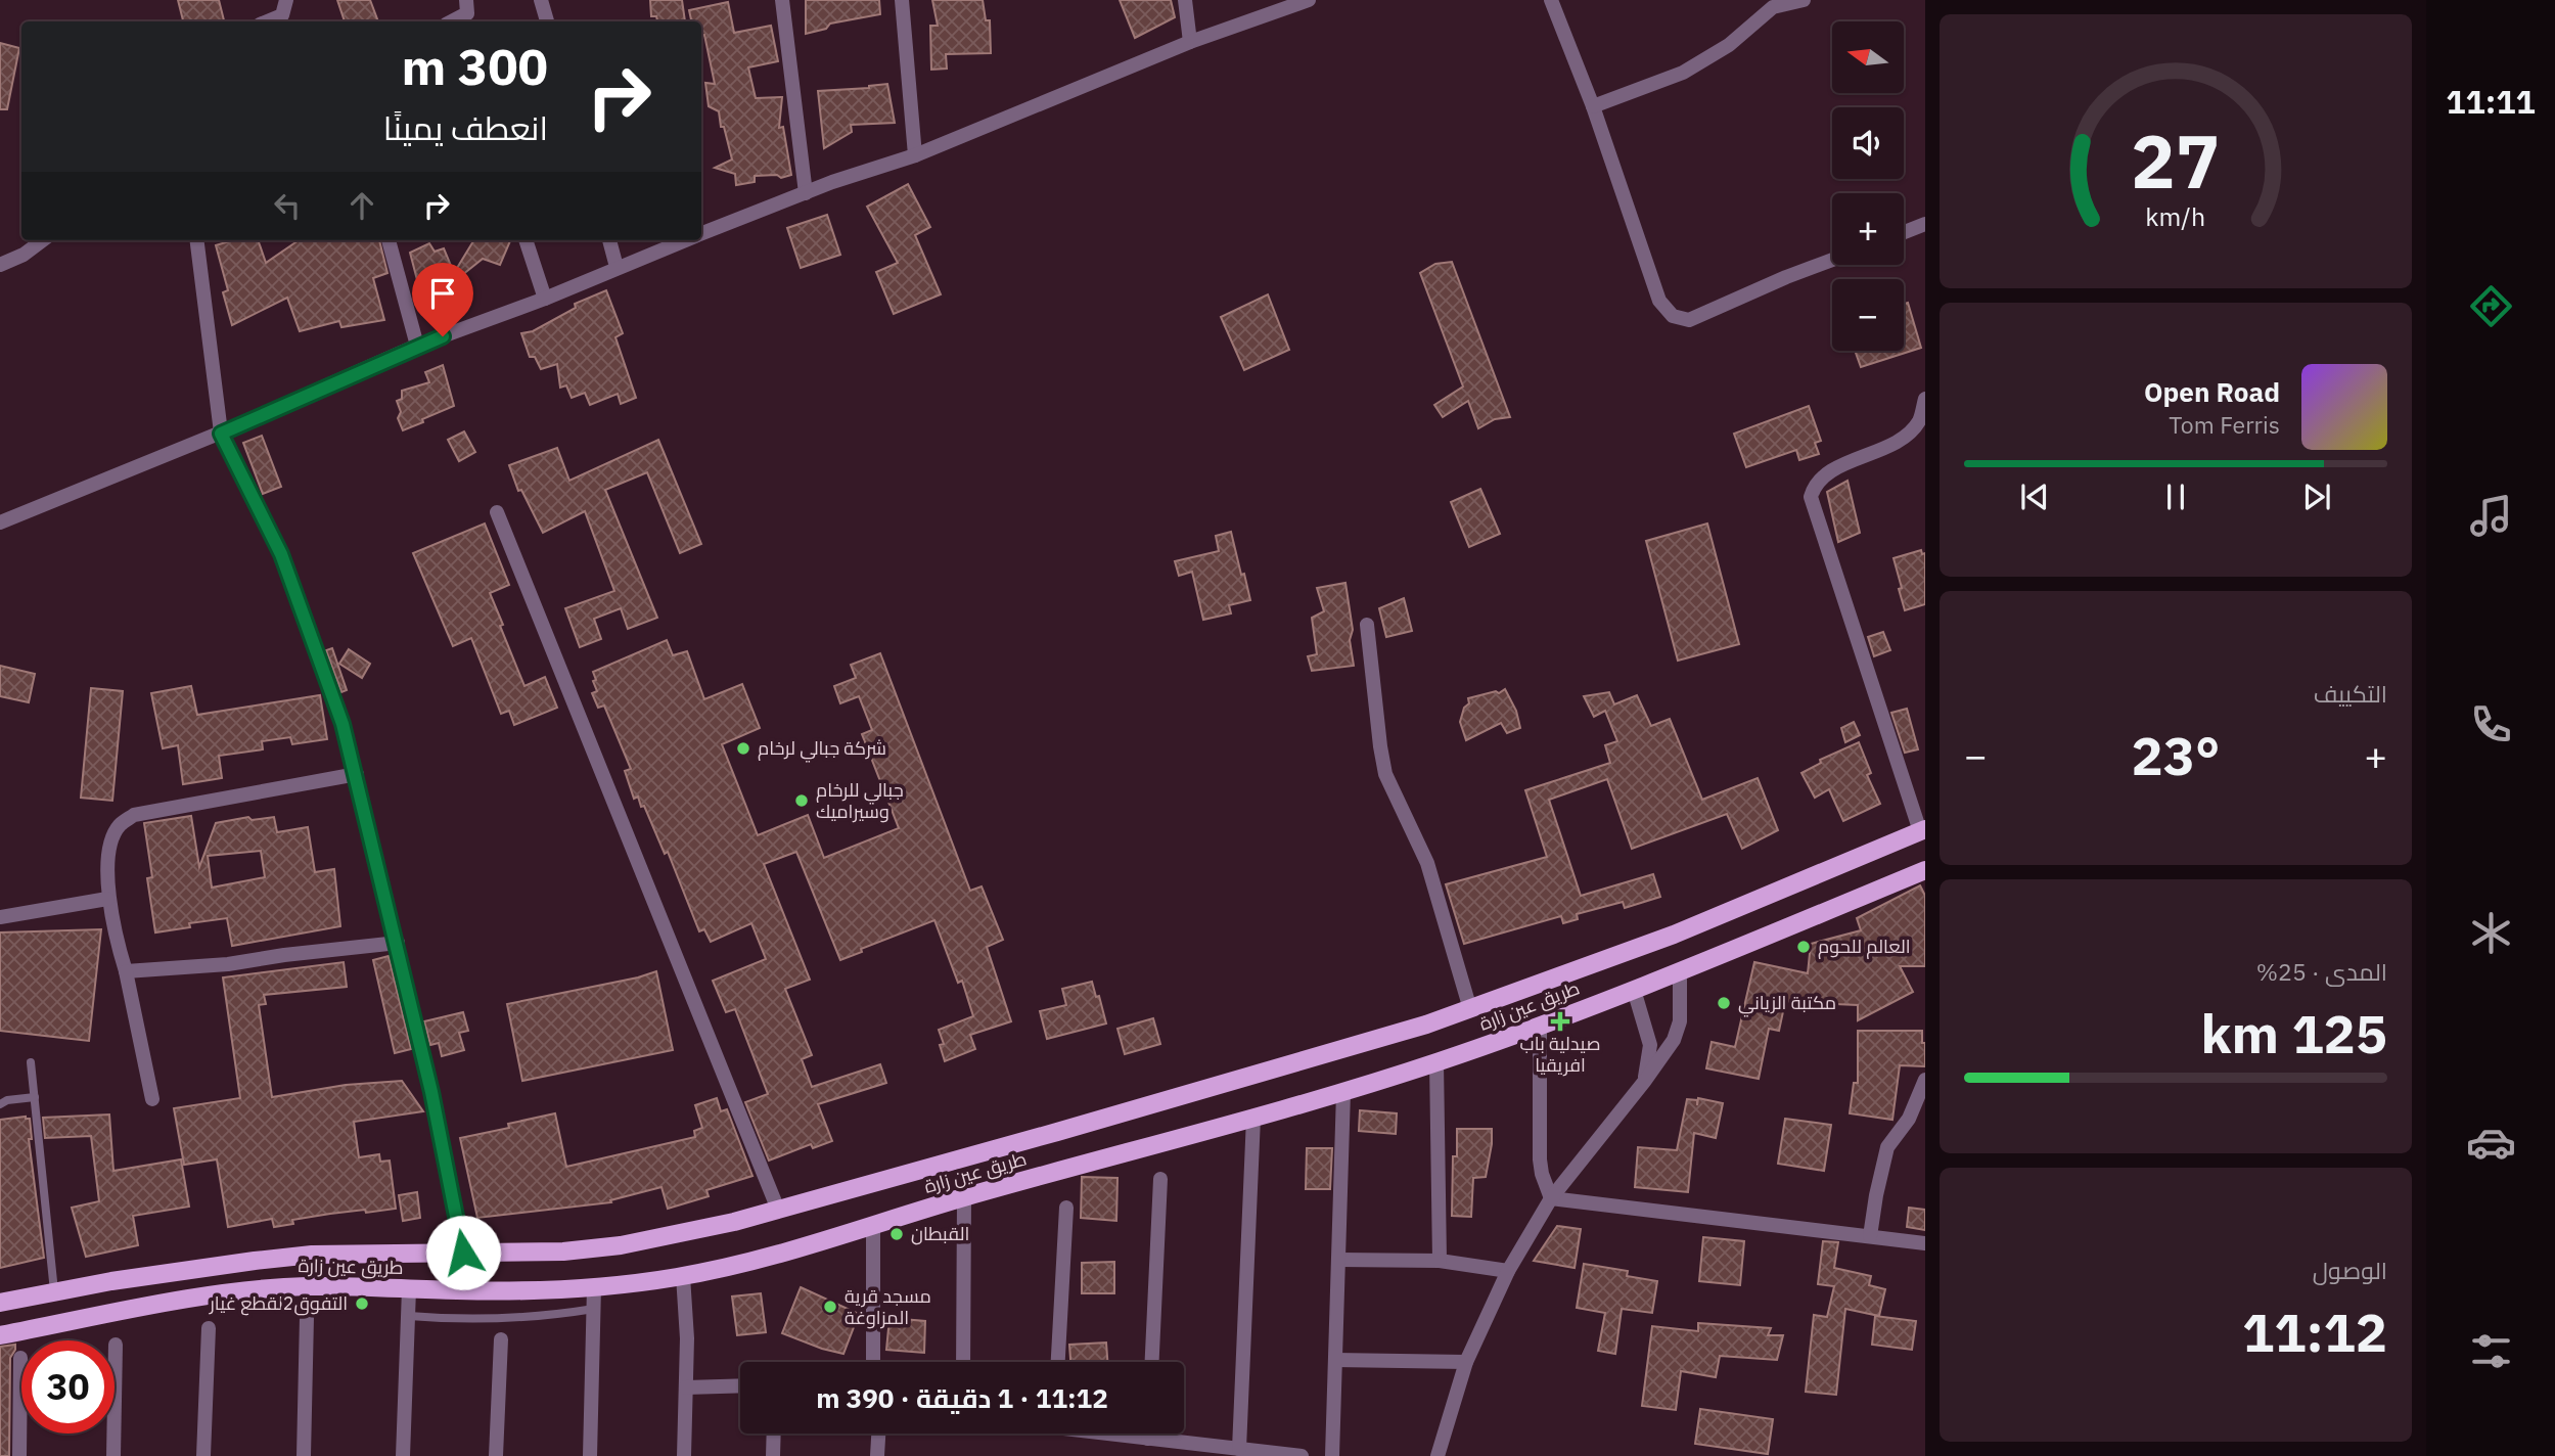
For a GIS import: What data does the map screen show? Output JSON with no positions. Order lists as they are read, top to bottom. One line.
{"streets":{"main road":["طريق عين زارة"]},"places":{"other":["شركة جبالي لرخام","جبالي للرخام وسيراميك","العالم للحوم","مكتبة الزياني","القبطان","التفوق2لقطع غيار","مسجد قرية المزاوغة"],"health":["صيدلية باب افريقيا"]},"north":"left","page":{"tabs":"11:11","map_buttons":["+","−"],"turn":["300 m","انعطف يمينًا"],"song":["Open Road","Tom Ferris"],"tile":["التكييف",["المدى · 25%","125 km"],["الوصول","11:12"]],"heat":["−","23°","+"],"limit":"30","trip":"11:12 · 1 دقيقة · 390 m","gauge":["27","km/h"]}}
